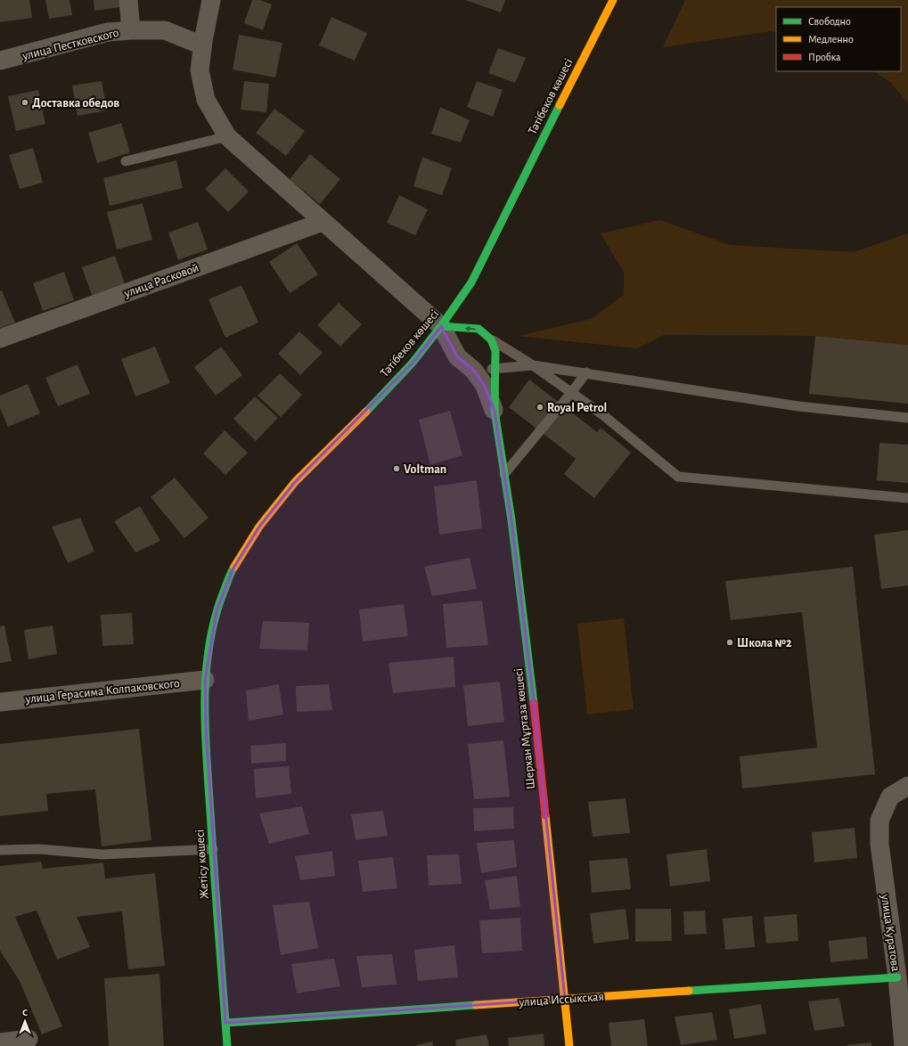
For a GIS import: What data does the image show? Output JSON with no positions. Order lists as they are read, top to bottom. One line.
{"streets":{"street":["улица Пестковского","Тәтібеков көшесі","улица Расковой","улица Герасима Колпаковского","Шерхан Мұртаза көшесі","Жетісу көшесі","улица Куратова","улица Иссыкская"]},"crossings":[["Тәтібеков көшесі","улица Герасима Колпаковского"],["Тәтібеков көшесі","Жетісу көшесі"],["улица Герасима Колпаковского","Жетісу көшесі"],["Шерхан Мұртаза көшесі","улица Иссыкская"],["Жетісу көшесі","улица Иссыкская"],["улица Куратова","улица Иссыкская"]],"places":["Доставка обедов","Royal Petrol","Voltman","Школа №2"],"legend":["Свободно","Медленно","Пробка"],"north":"top"}
